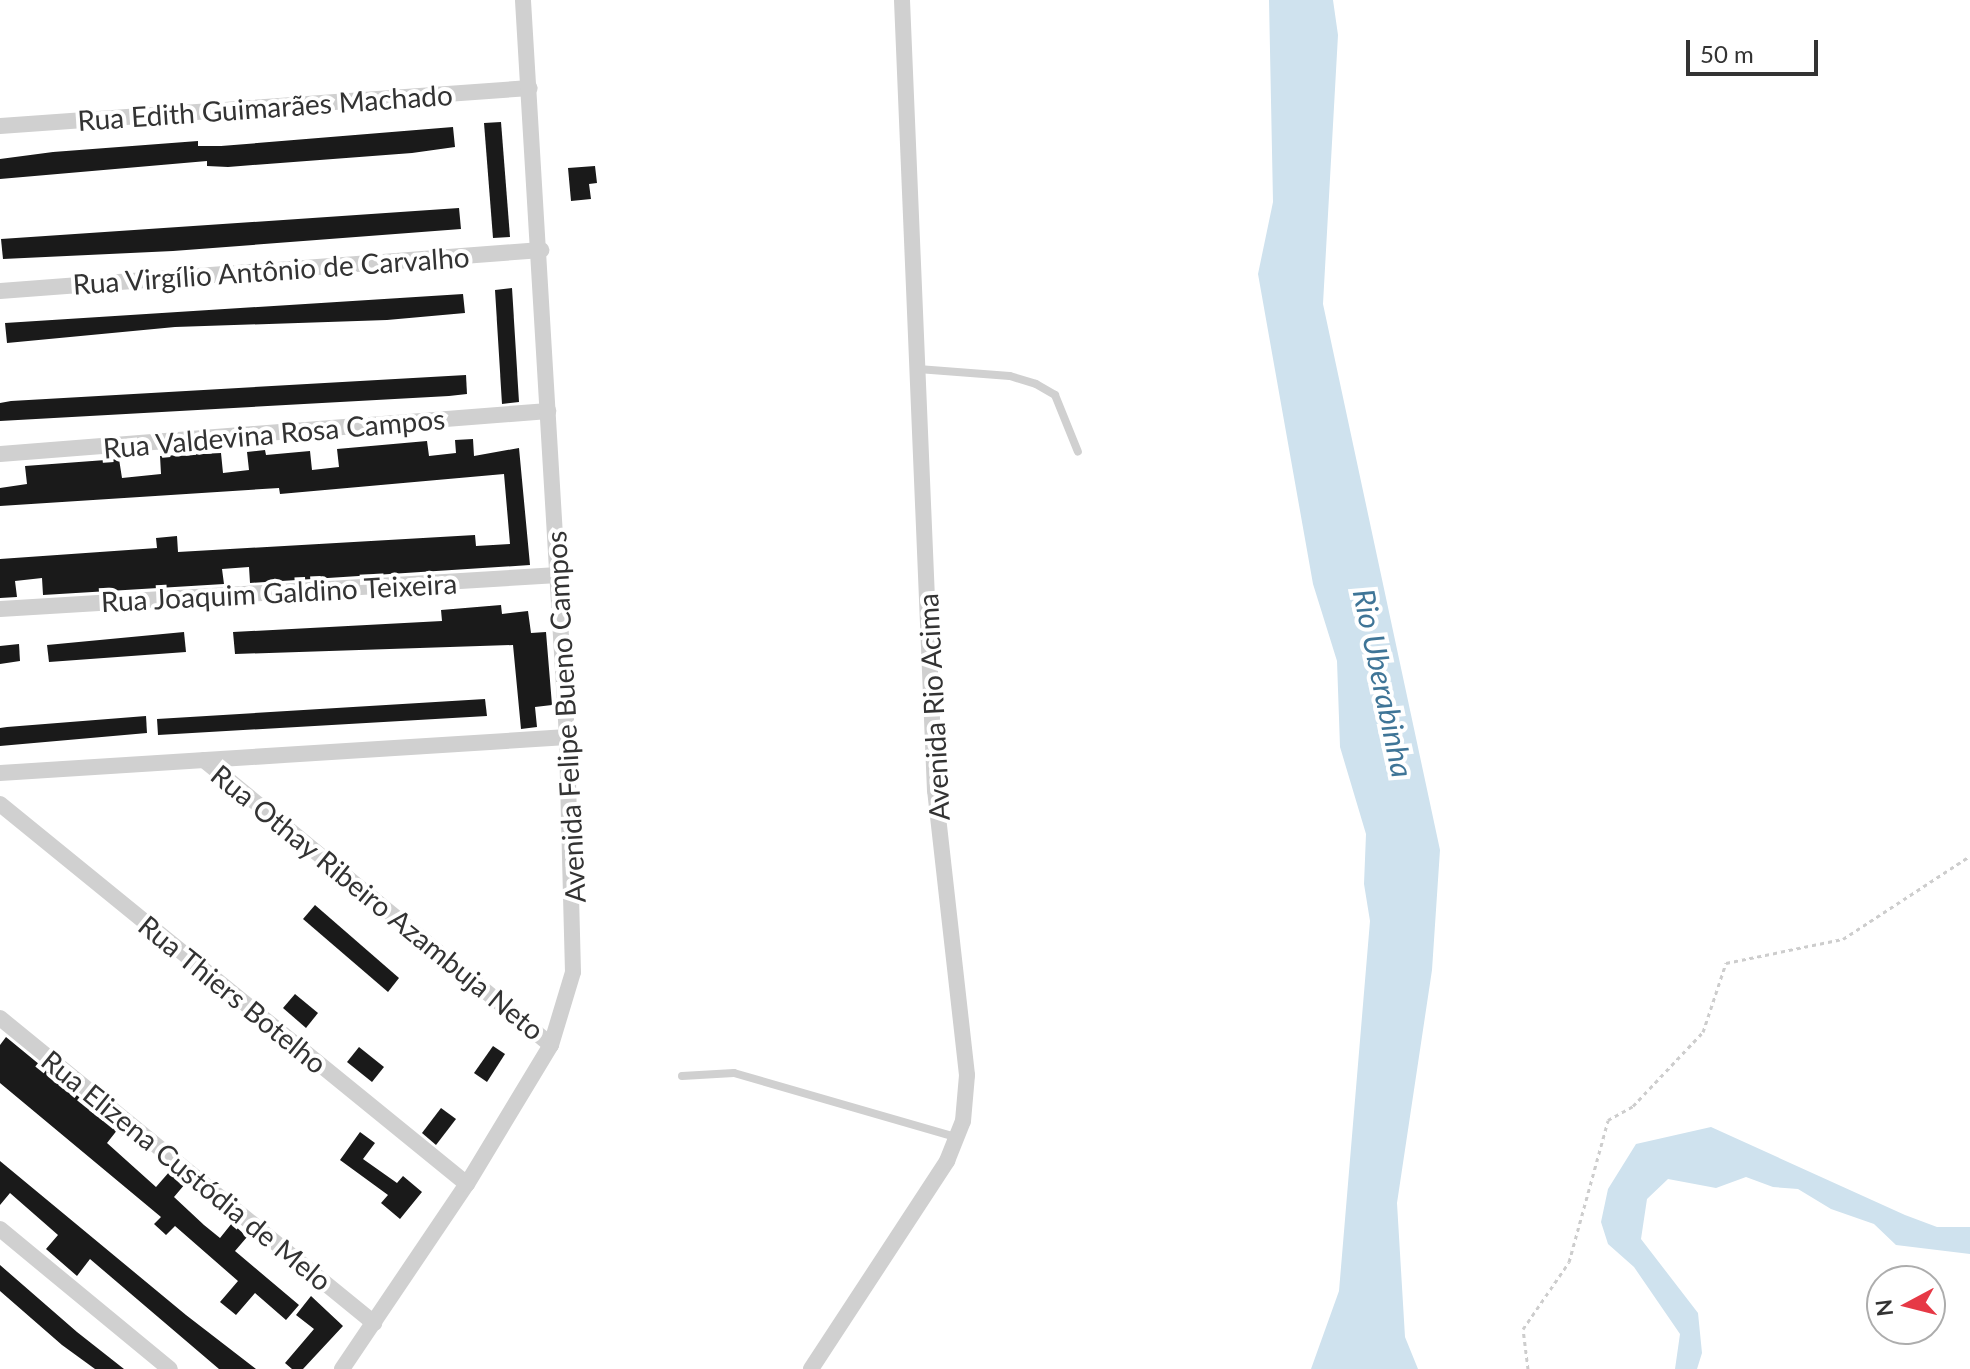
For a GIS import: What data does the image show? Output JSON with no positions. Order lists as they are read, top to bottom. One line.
{"streets":{"street":["Rua Edith Guimarães Machado","Rua Virgílio Antônio de Carvalho","Rua Valdevina Rosa Campos","Rua Joaquim Galdino Teixeira","Avenida Rio Acima","Avenida Felipe Bueno Campos","Rua Othay Ribeiro Azambuja Neto","Rua Thiers Botelho","Rua Elizena Custódia de Melo"]},"crossings":[["Rua Edith Guimarães Machado","Avenida Felipe Bueno Campos"],["Rua Virgílio Antônio de Carvalho","Avenida Felipe Bueno Campos"],["Rua Valdevina Rosa Campos","Avenida Felipe Bueno Campos"],["Rua Joaquim Galdino Teixeira","Avenida Felipe Bueno Campos"],["Avenida Felipe Bueno Campos","Rua Othay Ribeiro Azambuja Neto"],["Avenida Felipe Bueno Campos","Rua Thiers Botelho"],["Avenida Felipe Bueno Campos","Rua Elizena Custódia de Melo"]],"water":["Rio Uberabinha"],"scale_bar":"50 m","north":"left"}
